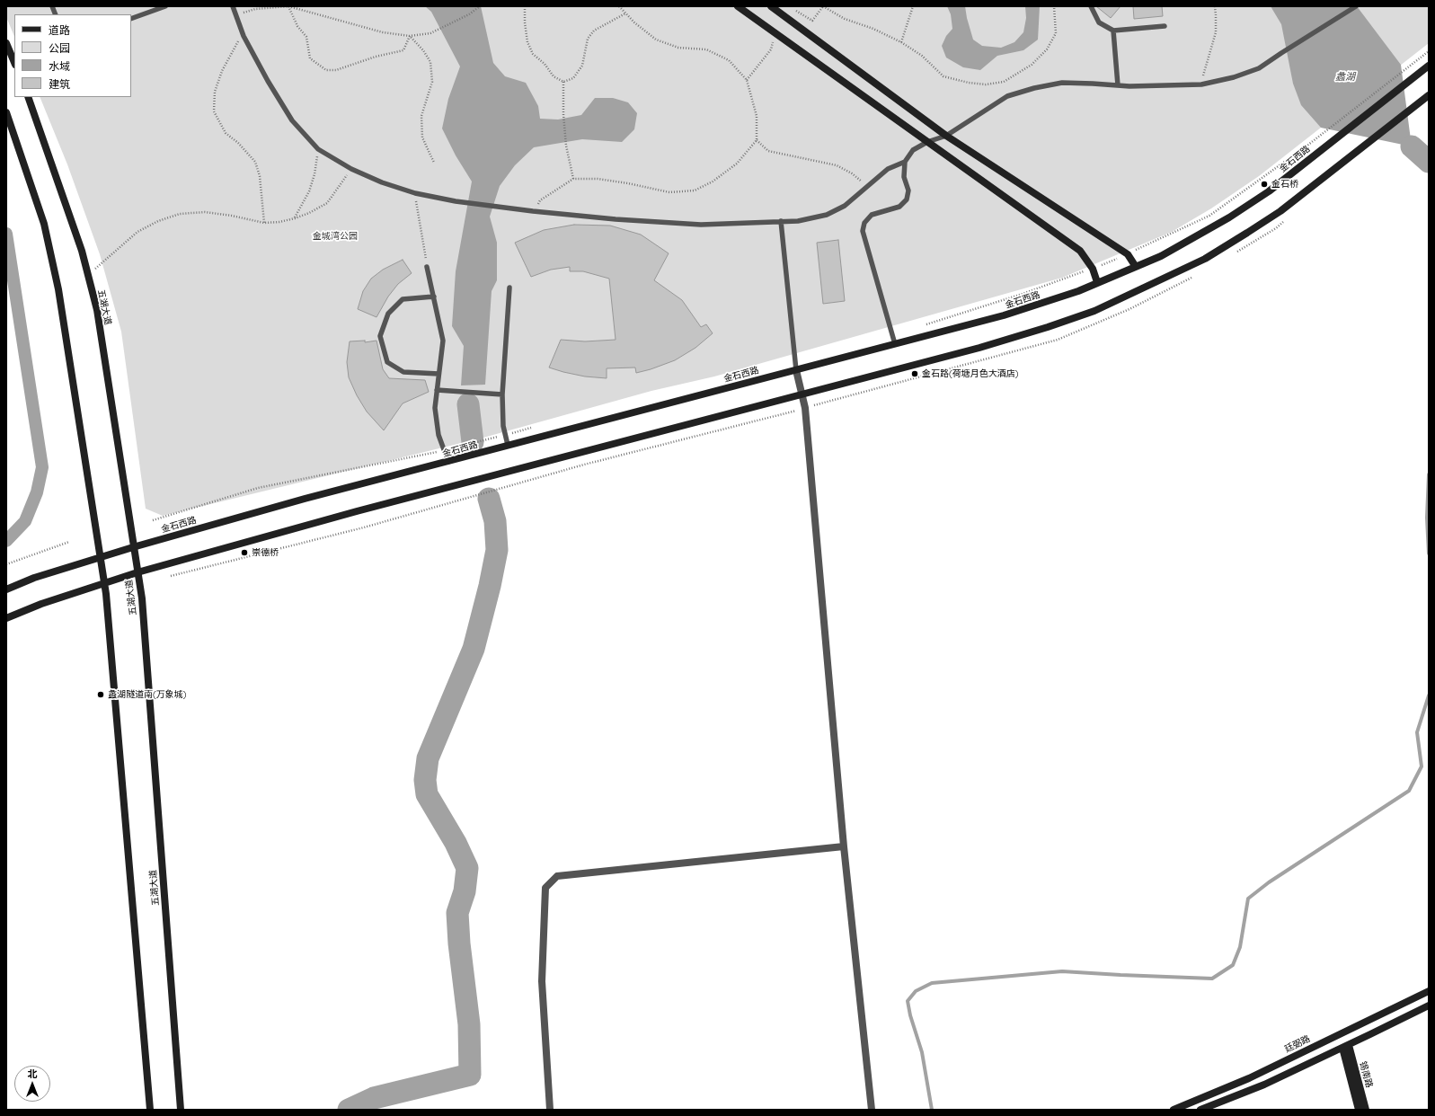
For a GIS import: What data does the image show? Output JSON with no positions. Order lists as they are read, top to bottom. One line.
{"streets":{"main road":["金石西路","五湖大道","廷弼路","锡南路"]},"crossings":[["金石西路","五湖大道"]],"water":["蠡湖"],"parks":["金城湾公园"],"places":["金石桥","金石路(荷塘月色大酒店)","崇德桥","蠡湖隧道南(万象城)"],"legend":["道路","公园","水域","建筑"],"north":"top"}
